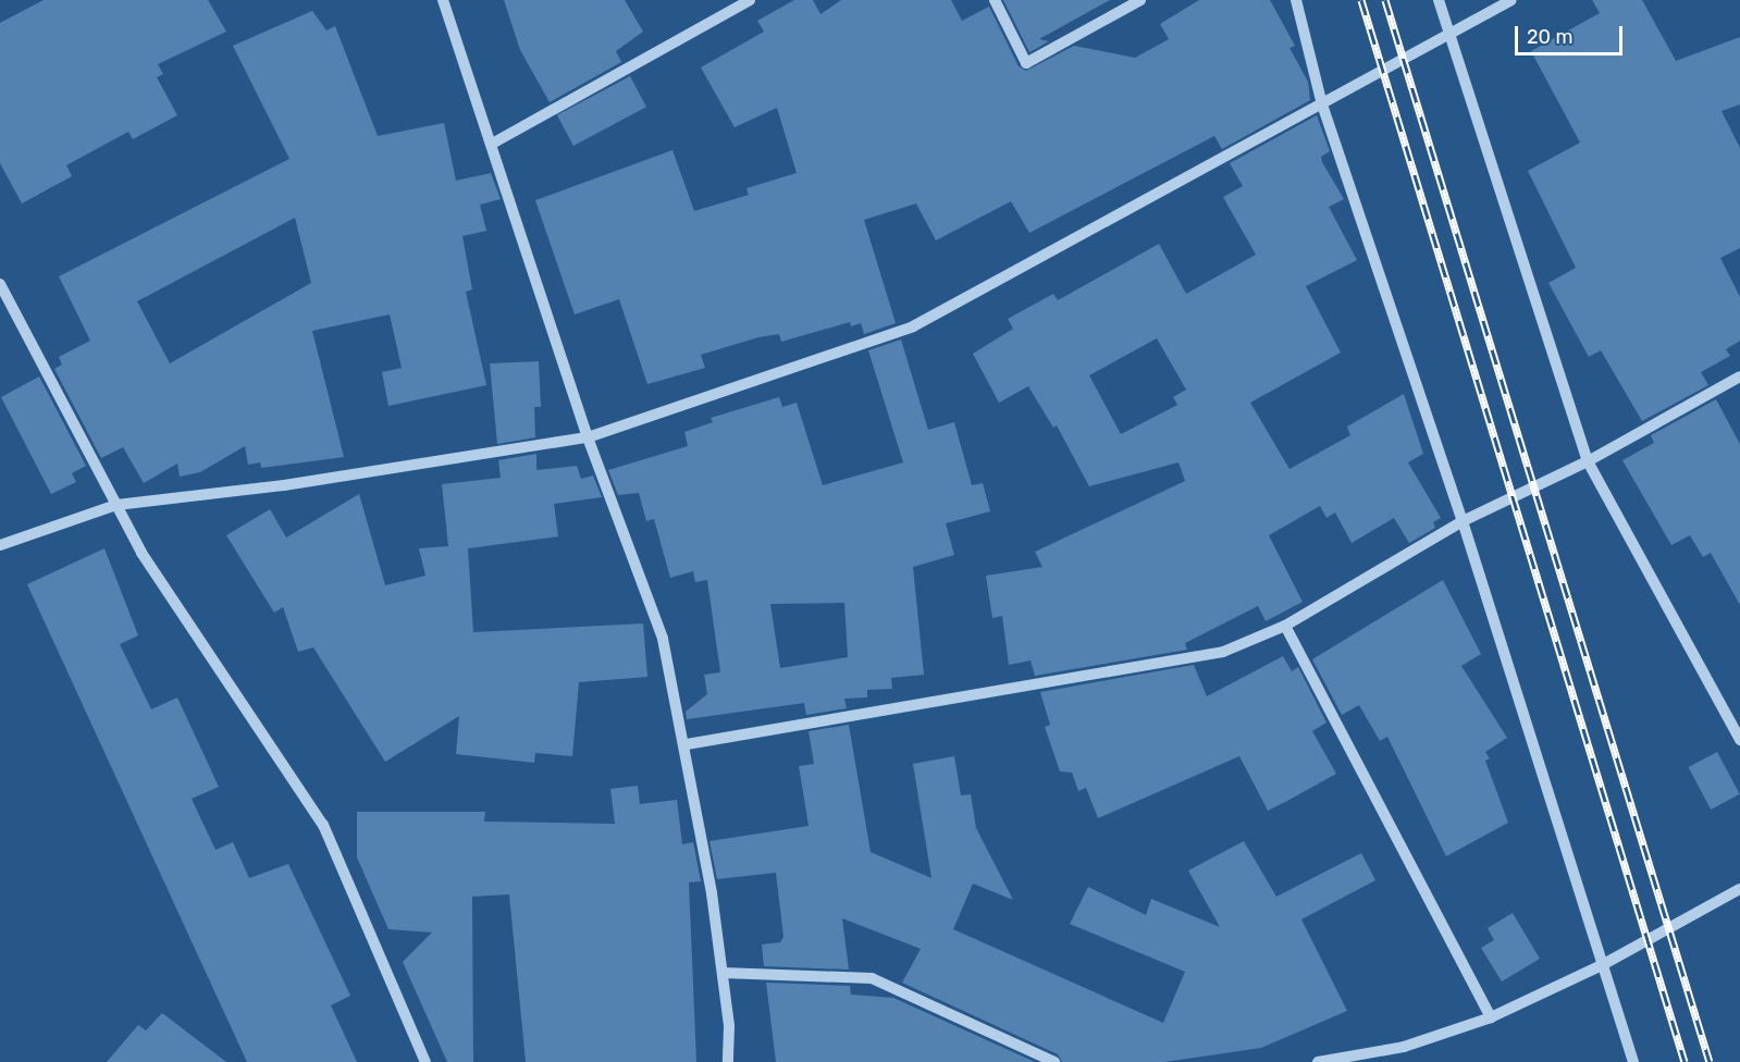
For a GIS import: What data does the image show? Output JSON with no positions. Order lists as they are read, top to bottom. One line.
{"scale_bar":"20 m"}
